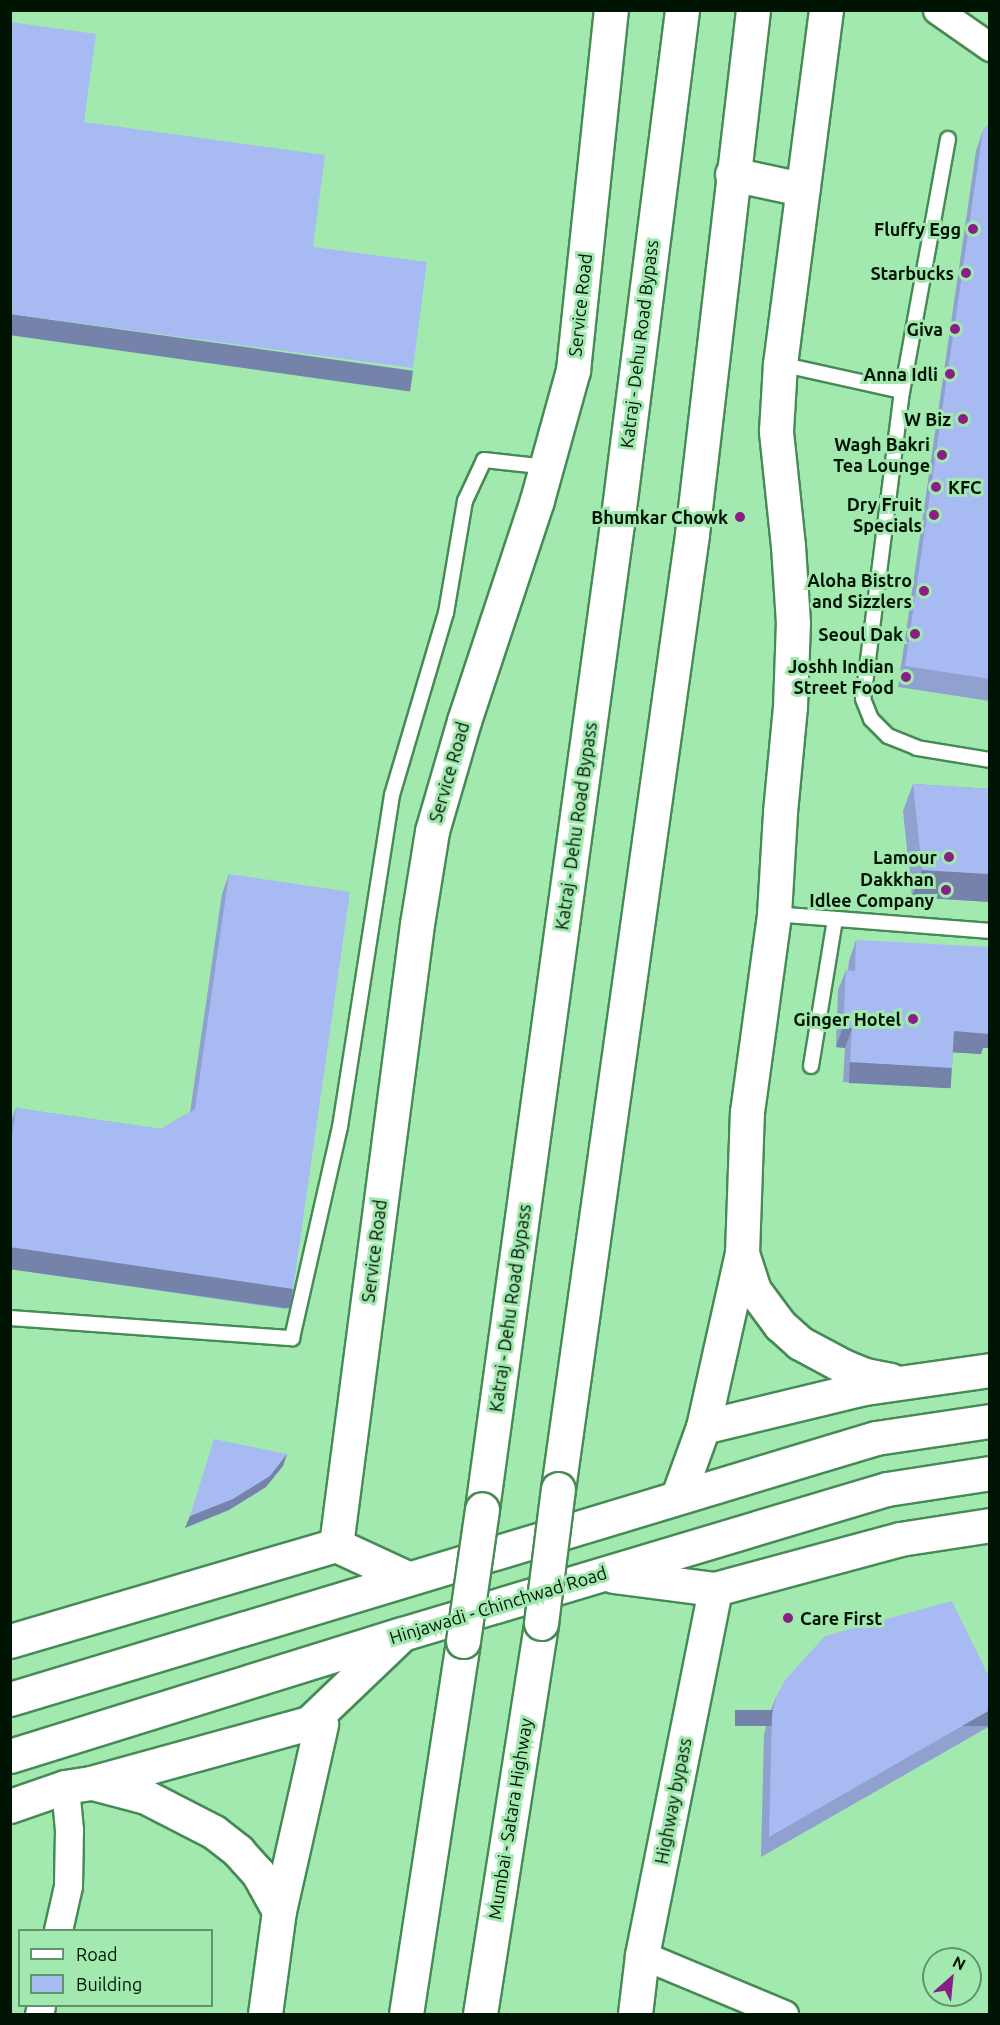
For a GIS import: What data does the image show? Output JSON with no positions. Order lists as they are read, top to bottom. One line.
{"streets":{"main road":["Service Road","Katraj - Dehu Road Bypass","Hinjawadi - Chinchwad Road","Highway bypass","Mumbai - Satara Highway"]},"places":["Fluffy Egg","Starbucks","Giva","Anna Idli","W Biz","Wagh Bakri Tea Lounge","KFC","Dry Fruit Specials","Bhumkar Chowk","Aloha Bistro and Sizzlers","Seoul Dak","Joshh Indian Street Food","Lamour","Dakkhan Idlee Company","Ginger Hotel","Care First"],"legend":["Road","Building"],"north":"top right"}
